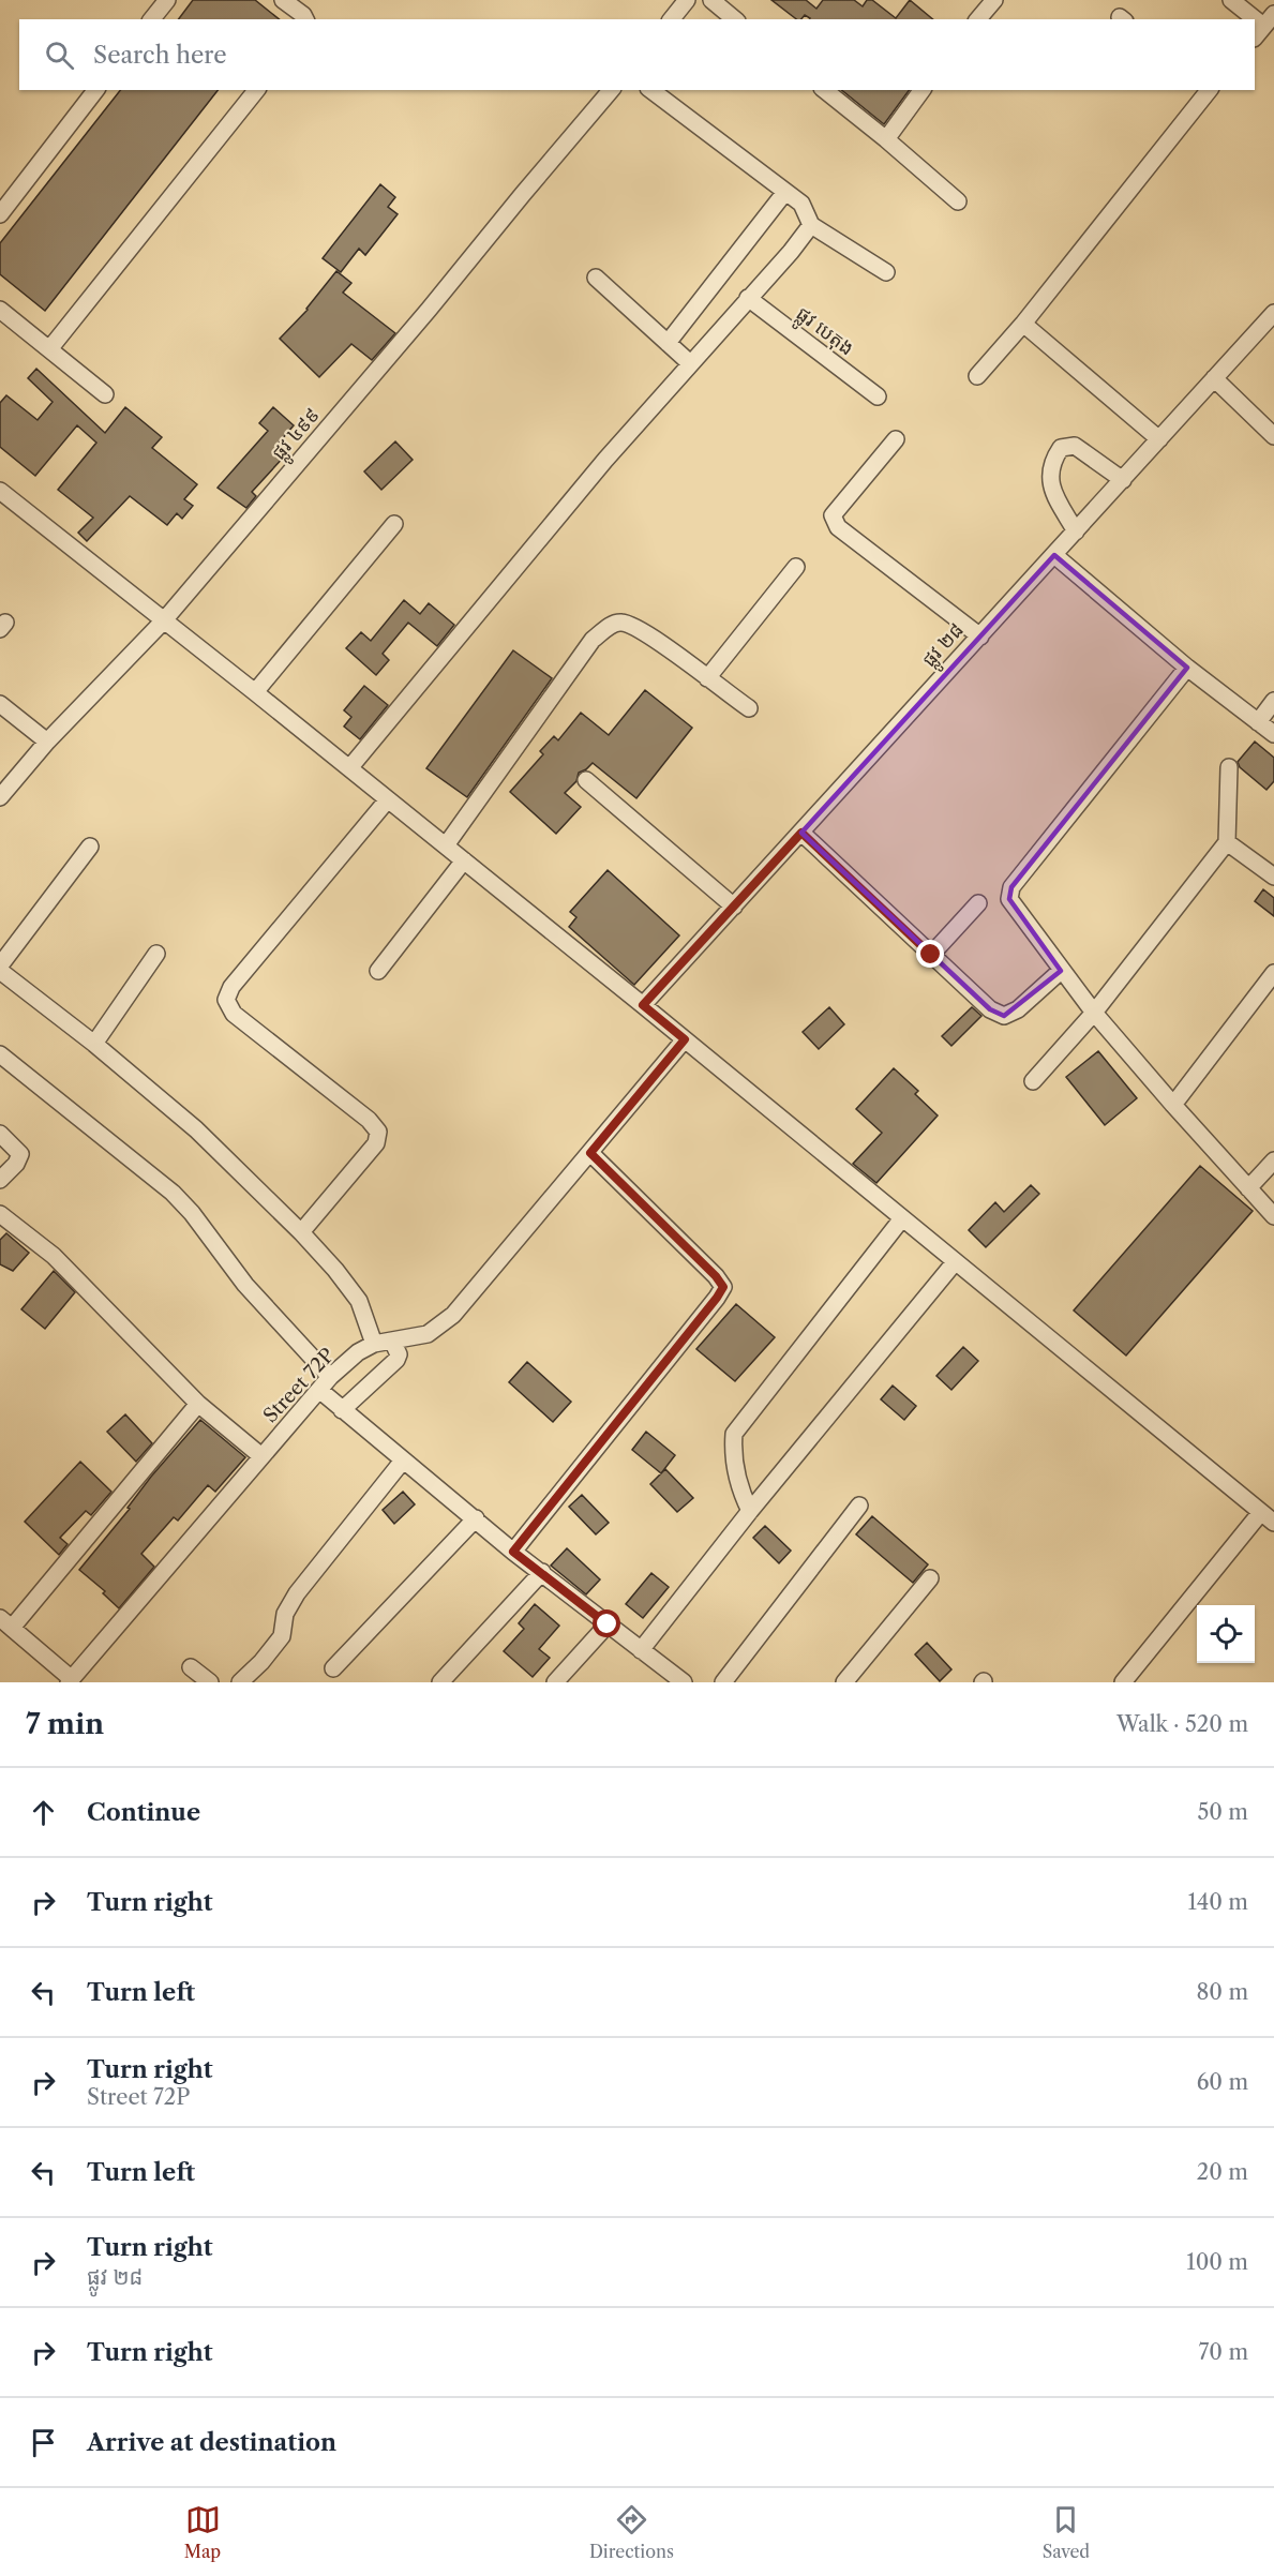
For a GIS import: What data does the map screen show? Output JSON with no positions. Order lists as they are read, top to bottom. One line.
{"streets":{"street":["ផ្លូវ បេតុង","ផ្លូវ ៤៩៩","ផ្លូវ ២៨","Street 72P"]},"page":{"search":"Search here","heading":["7 min","Walk · 520 m"],"list":[["Continue","50 m"],["Turn right","140 m"],["Turn left","80 m"],["Turn right","Street 72P","60 m"],["Turn left","20 m"],["Turn right","ផ្លូវ ២៨","100 m"],["Turn right","70 m"],"Arrive at destination"],"nav":["Map","Directions","Saved"]}}
